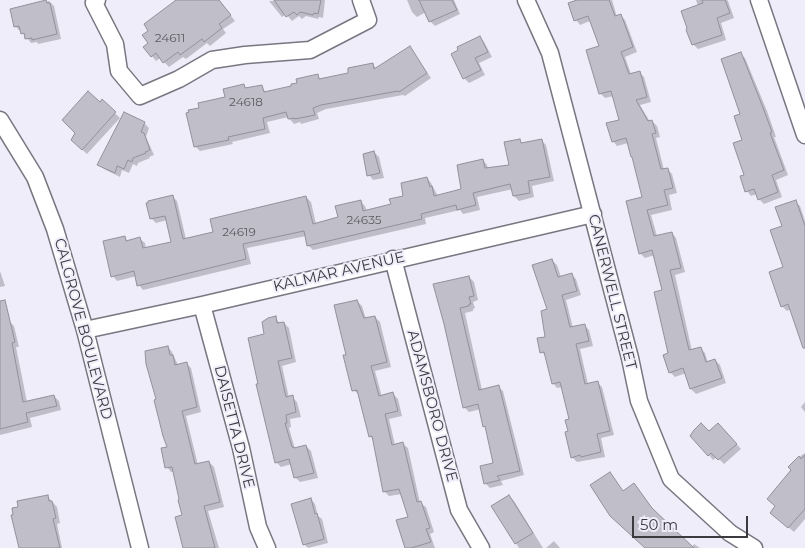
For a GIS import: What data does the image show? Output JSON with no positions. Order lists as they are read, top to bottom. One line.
{"streets":{"street":["KALMAR AVENUE","CANERWELL STREET","CALGROVE BOULEVARD","ADAMSBORO DRIVE","DAISETTA DRIVE"]},"crossings":[["KALMAR AVENUE","CANERWELL STREET"],["KALMAR AVENUE","CALGROVE BOULEVARD"],["KALMAR AVENUE","ADAMSBORO DRIVE"],["KALMAR AVENUE","DAISETTA DRIVE"]],"house_numbers":["24611","24618","24635","24619"],"scale_bar":"50 m"}
